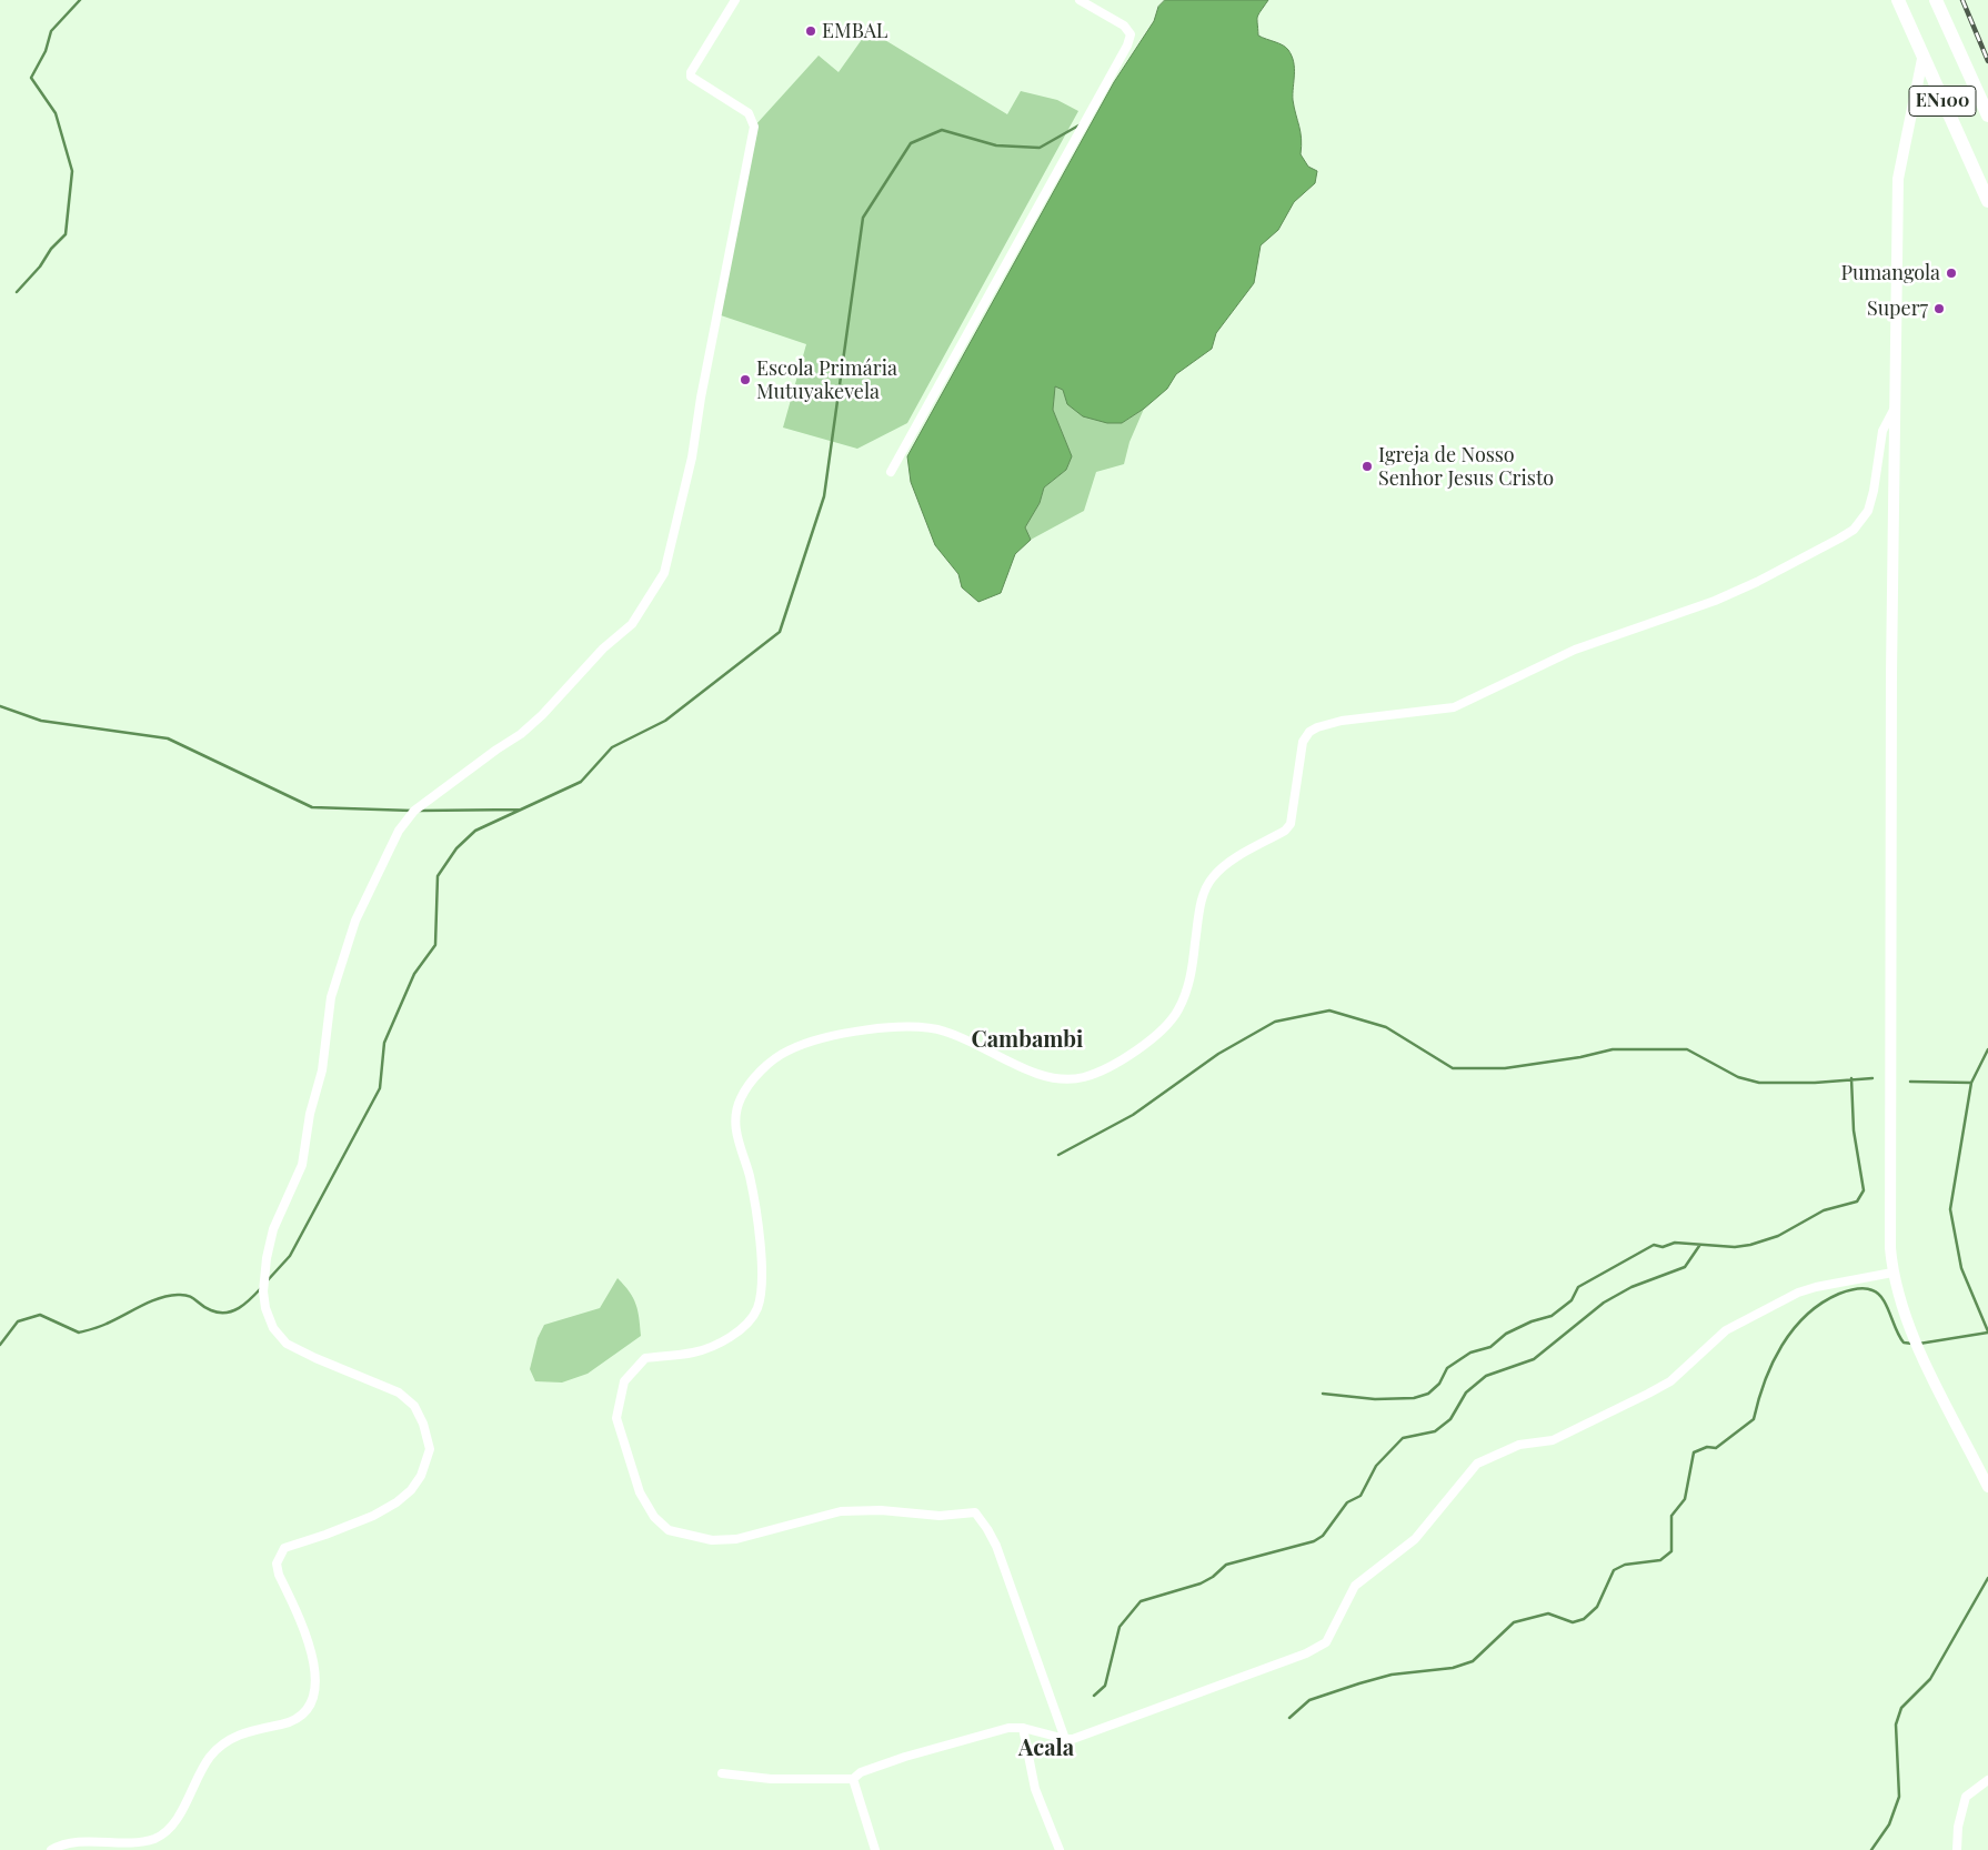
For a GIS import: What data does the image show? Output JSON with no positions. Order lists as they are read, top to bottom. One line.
{"streets":{"highway":["EN100"]},"districts":["Cambambi","Acala"],"places":["EMBAL","Pumangola","Super7","Escola Primária Mutuyakevela","Igreja de Nosso Senhor Jesus Cristo"]}
